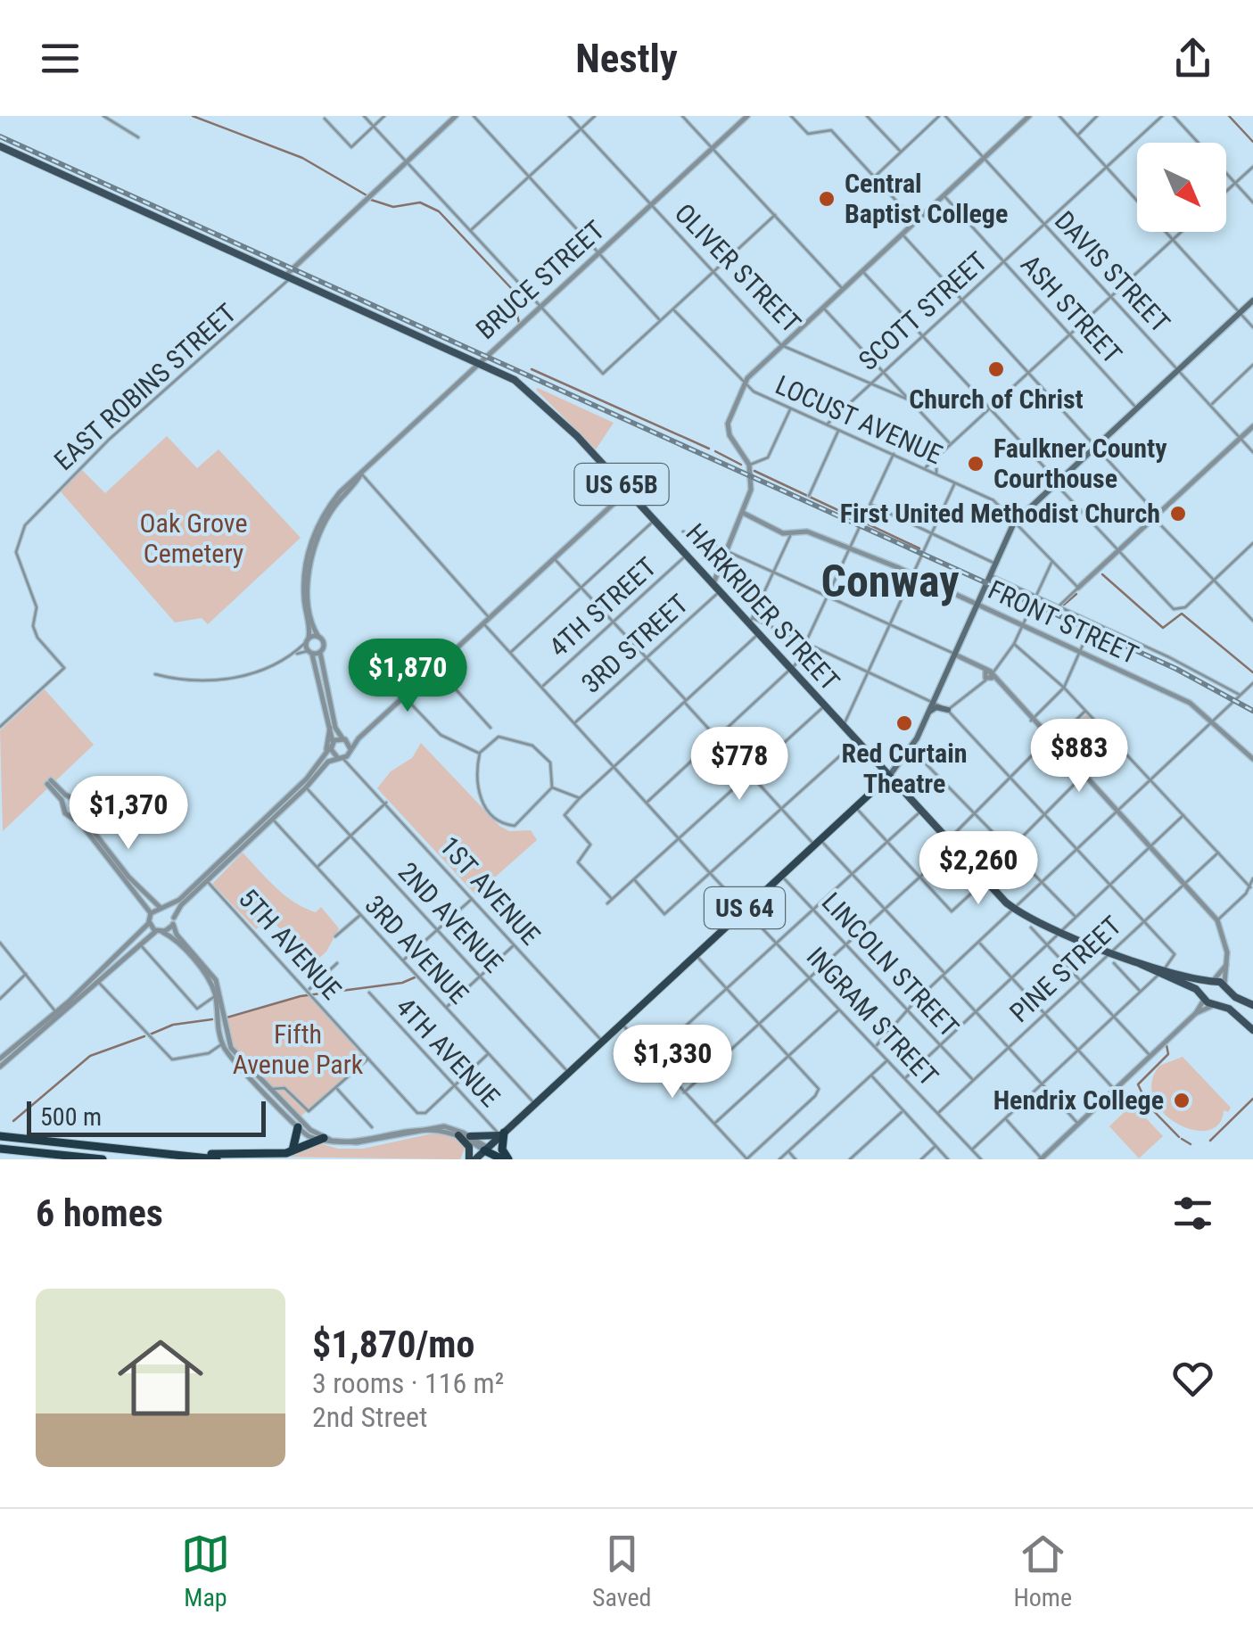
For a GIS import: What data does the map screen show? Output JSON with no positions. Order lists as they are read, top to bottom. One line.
{"streets":{"highway":["US 64"],"main road":["US 65B","HARKRIDER STREET"],"street":["OLIVER STREET","DAVIS STREET","BRUCE STREET","ASH STREET","SCOTT STREET","EAST ROBINS STREET","LOCUST AVENUE","4TH STREET","FRONT STREET","3RD STREET","1ST AVENUE","2ND AVENUE","5TH AVENUE","3RD AVENUE","LINCOLN STREET","PINE STREET","INGRAM STREET","4TH AVENUE"]},"crossings":[["OLIVER STREET","BRUCE STREET"],["OLIVER STREET","SCOTT STREET"],["DAVIS STREET","SCOTT STREET"],["BRUCE STREET","HARKRIDER STREET"],["ASH STREET","SCOTT STREET"],["SCOTT STREET","LOCUST AVENUE"],["EAST ROBINS STREET","US 65B"],["EAST ROBINS STREET","HARKRIDER STREET"],["US 65B","HARKRIDER STREET"],["4TH STREET","HARKRIDER STREET"],["4TH STREET","INGRAM STREET"],["HARKRIDER STREET","3RD STREET"],["HARKRIDER STREET","US 64"],["HARKRIDER STREET","PINE STREET"],["3RD STREET","INGRAM STREET"],["1ST AVENUE","US 64"],["US 64","2ND AVENUE"],["US 64","3RD AVENUE"],["US 64","LINCOLN STREET"],["US 64","INGRAM STREET"],["US 64","4TH AVENUE"],["5TH AVENUE","4TH AVENUE"],["LINCOLN STREET","PINE STREET"],["PINE STREET","INGRAM STREET"]],"districts":["Conway"],"parks":["Oak Grove Cemetery","Fifth Avenue Park"],"places":["Central Baptist College","Church of Christ","Faulkner County Courthouse","First United Methodist Church","Red Curtain Theatre","Hendrix College"],"scale_bar":"500 m","north":"bottom right","page":{"header":"Nestly","price":["$1,870","$883","$778","$1,370","$2,260","$1,330"],"scale":"500 m","heading":"6 homes","list":[{"name":"$1,870/mo","note":"3 rooms · 116 m² · 2nd Street"}],"tabs":["Map","Saved","Home"]}}
